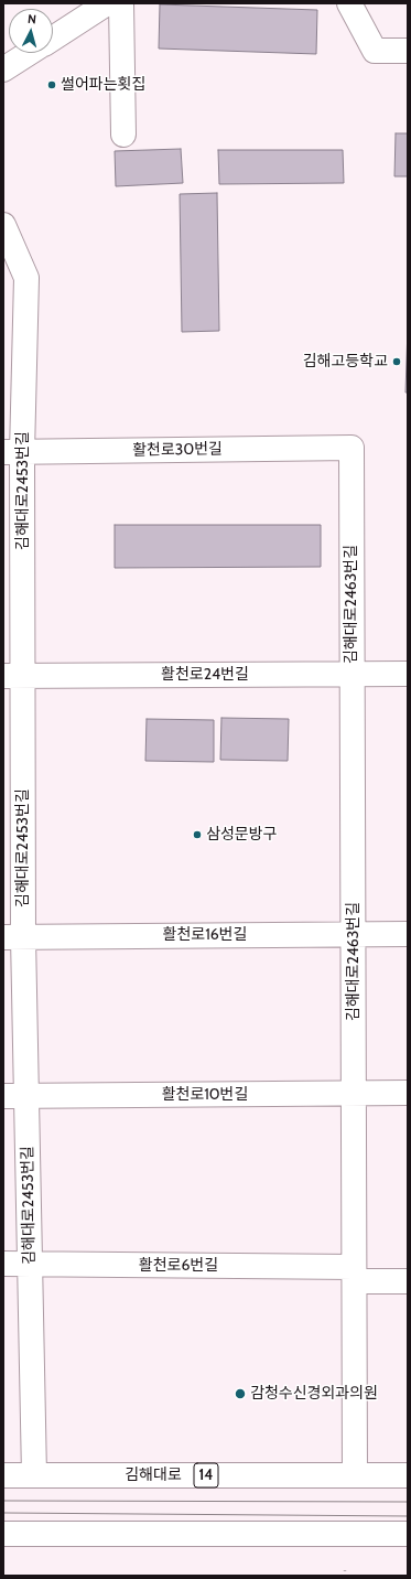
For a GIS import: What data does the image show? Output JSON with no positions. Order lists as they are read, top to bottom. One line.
{"streets":{"street":["활천로30번길","김해대로2453번길","김해대로2463번길","활천로24번길","활천로16번길","활천로10번길","활천로6번길","김해대로","14"]},"crossings":[["활천로30번길","김해대로2453번길"],["활천로30번길","김해대로2463번길"],["김해대로2453번길","활천로24번길"],["김해대로2453번길","활천로16번길"],["김해대로2453번길","활천로10번길"],["김해대로2453번길","활천로6번길"],["김해대로2453번길","김해대로"],["김해대로2463번길","활천로24번길"],["김해대로2463번길","활천로16번길"],["김해대로2463번길","활천로10번길"],["김해대로2463번길","활천로6번길"],["김해대로2463번길","김해대로"]],"places":["썰어파는횟집","김해고등학교","삼성문방구","감청수신경외과의원"],"north":"top"}
